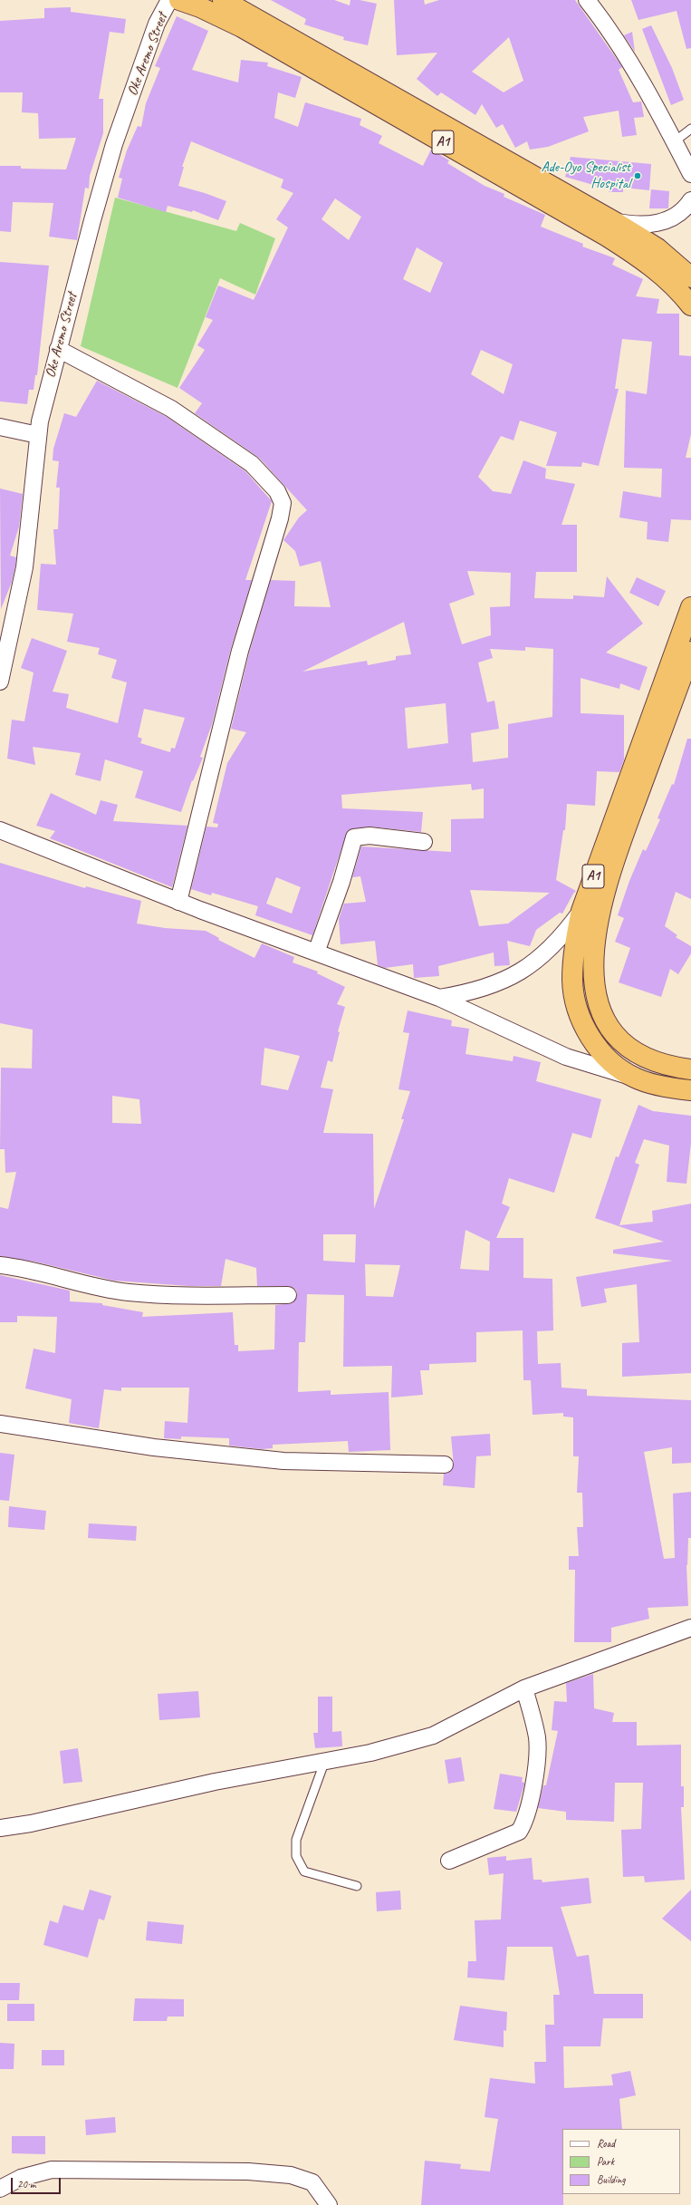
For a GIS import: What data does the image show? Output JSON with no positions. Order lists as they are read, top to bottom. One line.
{"streets":{"highway":["A1"],"street":["Oke Aremo Street"]},"places":["Ade-Oyo Specialist Hospital"],"legend":["Road","Park","Building"],"scale_bar":"20 m"}
